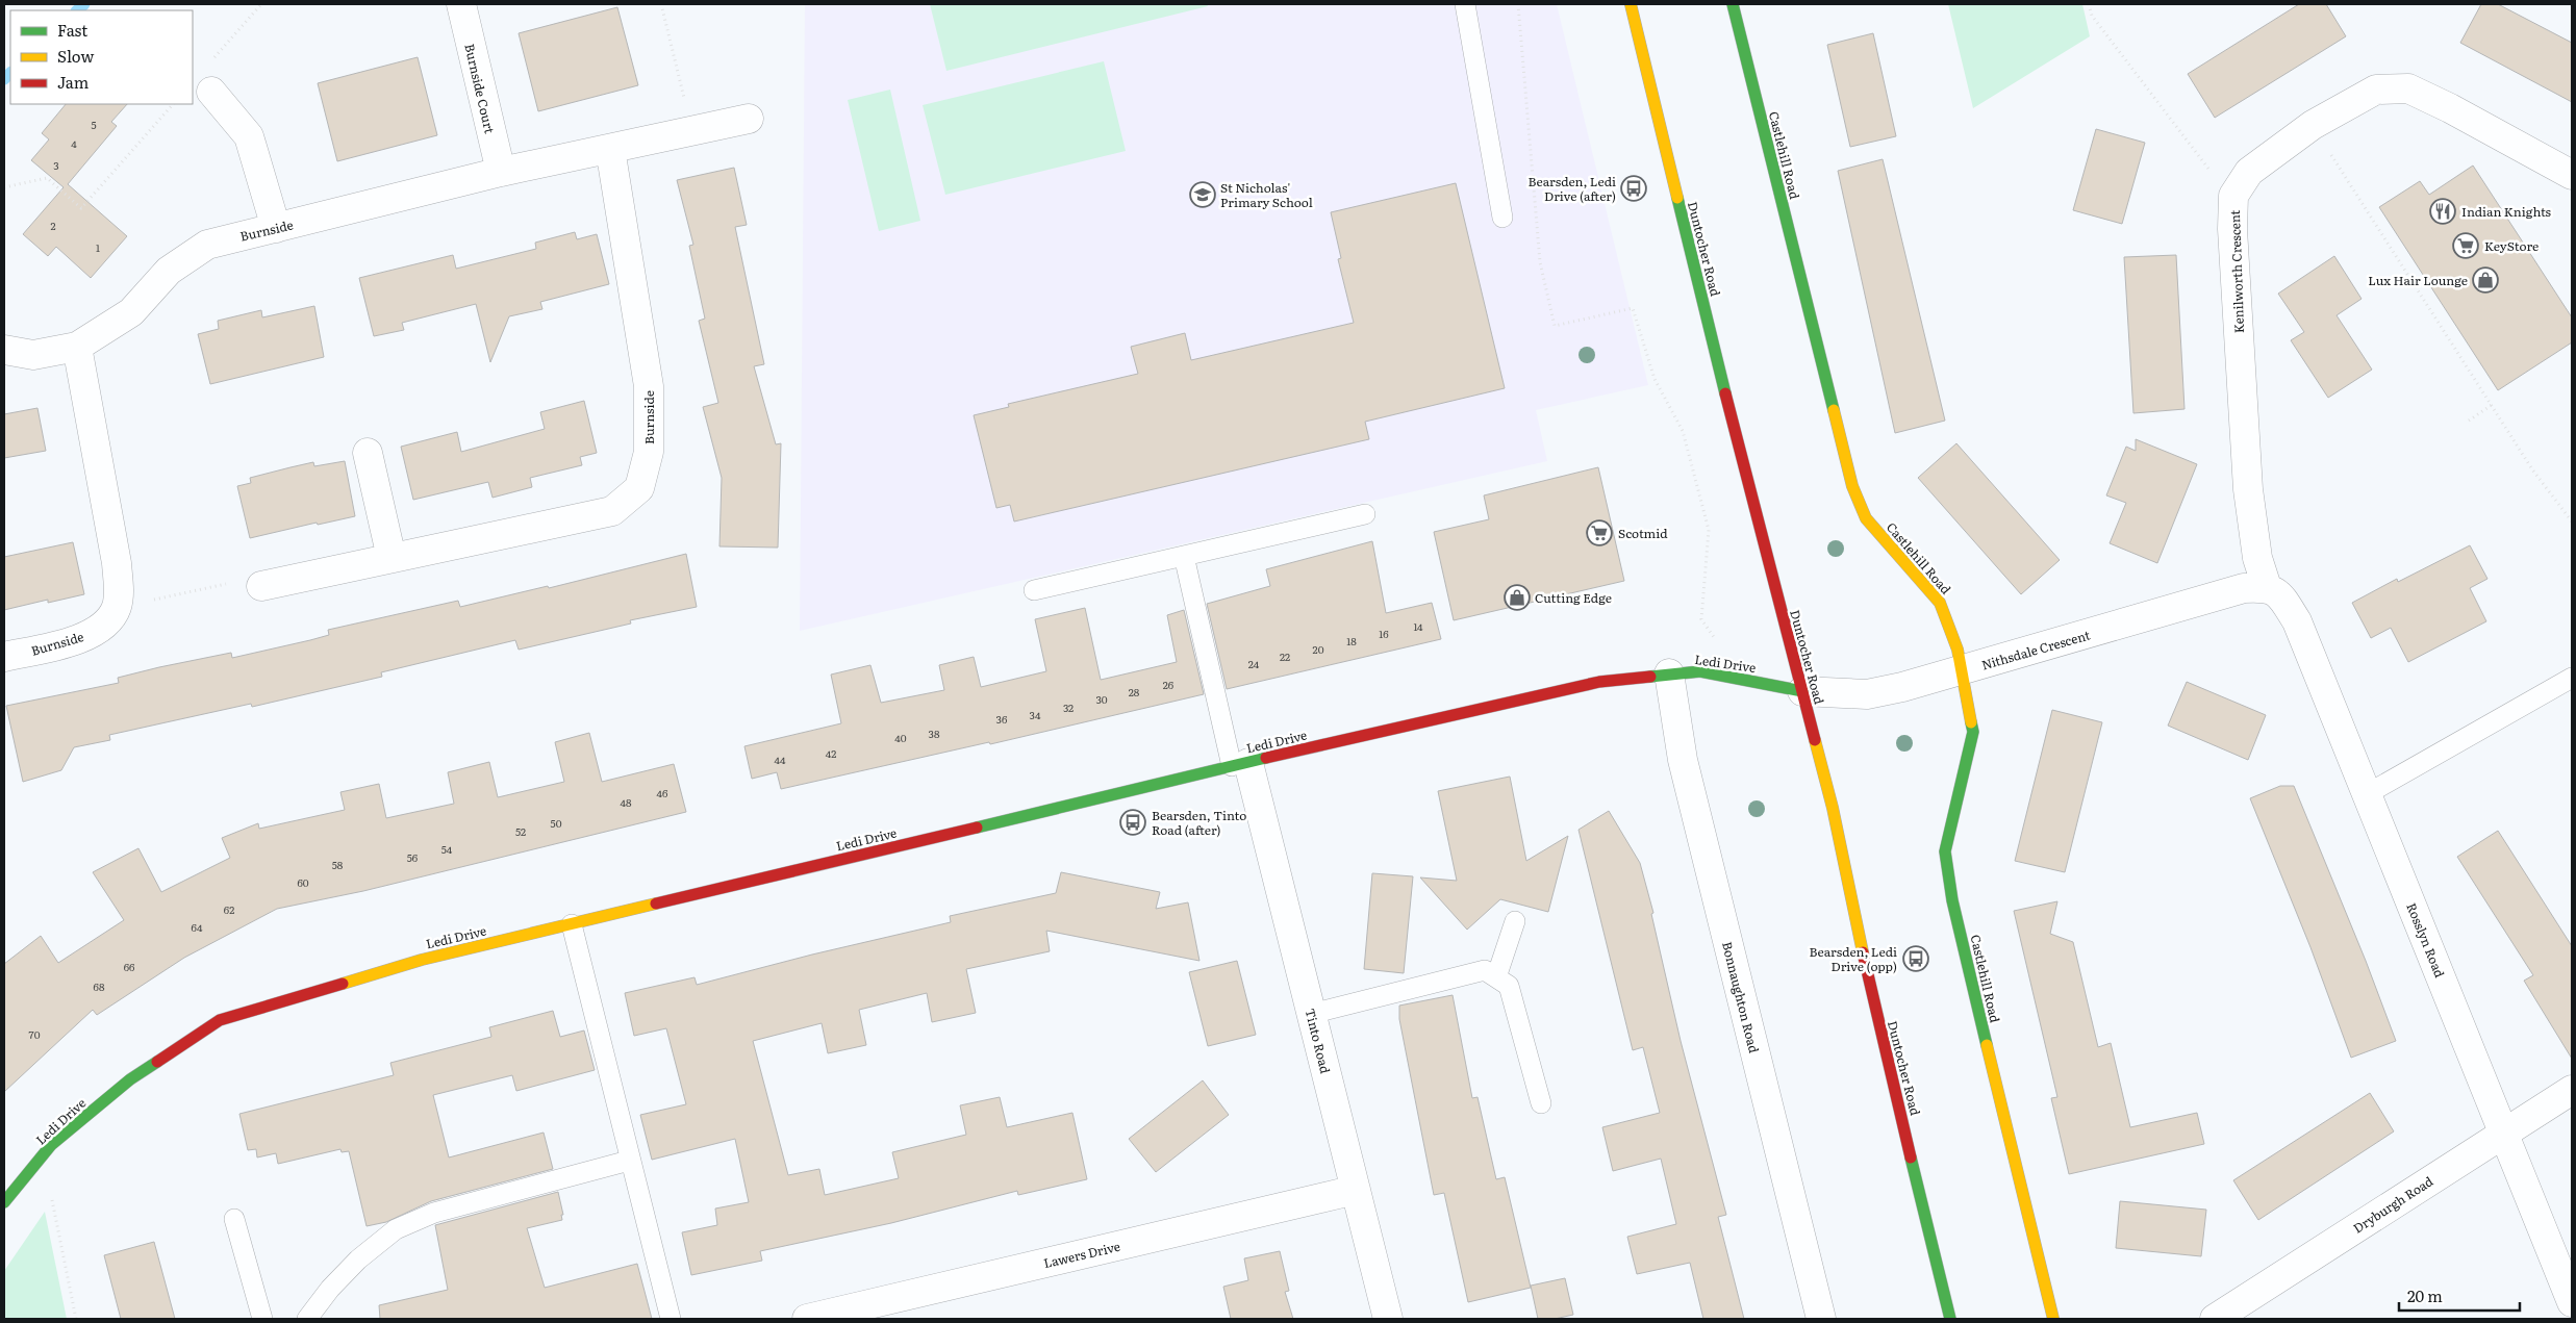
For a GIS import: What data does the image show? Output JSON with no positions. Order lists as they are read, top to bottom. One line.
{"streets":{"street":["Burnside Court","Castlehill Road","Burnside","Duntocher Road","Kenilworth Crescent","Nithsdale Crescent","Ledi Drive","Rosslyn Road","Bonnaughton Road","Tinto Road","Dryburgh Road","Lawers Drive"]},"crossings":[["Burnside Court","Burnside"],["Castlehill Road","Nithsdale Crescent"],["Duntocher Road","Nithsdale Crescent"],["Duntocher Road","Ledi Drive"],["Kenilworth Crescent","Nithsdale Crescent"],["Kenilworth Crescent","Rosslyn Road"],["Nithsdale Crescent","Ledi Drive"],["Nithsdale Crescent","Rosslyn Road"],["Ledi Drive","Bonnaughton Road"],["Ledi Drive","Tinto Road"],["Rosslyn Road","Dryburgh Road"],["Tinto Road","Lawers Drive"]],"places":{"bus stop":["Bearsden, Ledi Drive (after)","Bearsden, Tinto Road (after)","Bearsden, Ledi Drive (opp)"],"school or university":["St Nicholas' Primary School"],"restaurant":["Indian Knights"],"supermarket":["KeyStore","Scotmid"],"shop":["Lux Hair Lounge","Cutting Edge"]},"house_numbers":["5","4","3","2","1","14","16","18","20","22","24","26","28","30","32","34","36","38","40","42","44","46","48","50","52","54","56","58","60","62","64","66","68","70"],"legend":["Fast","Slow","Jam"],"scale_bar":"20 m"}
